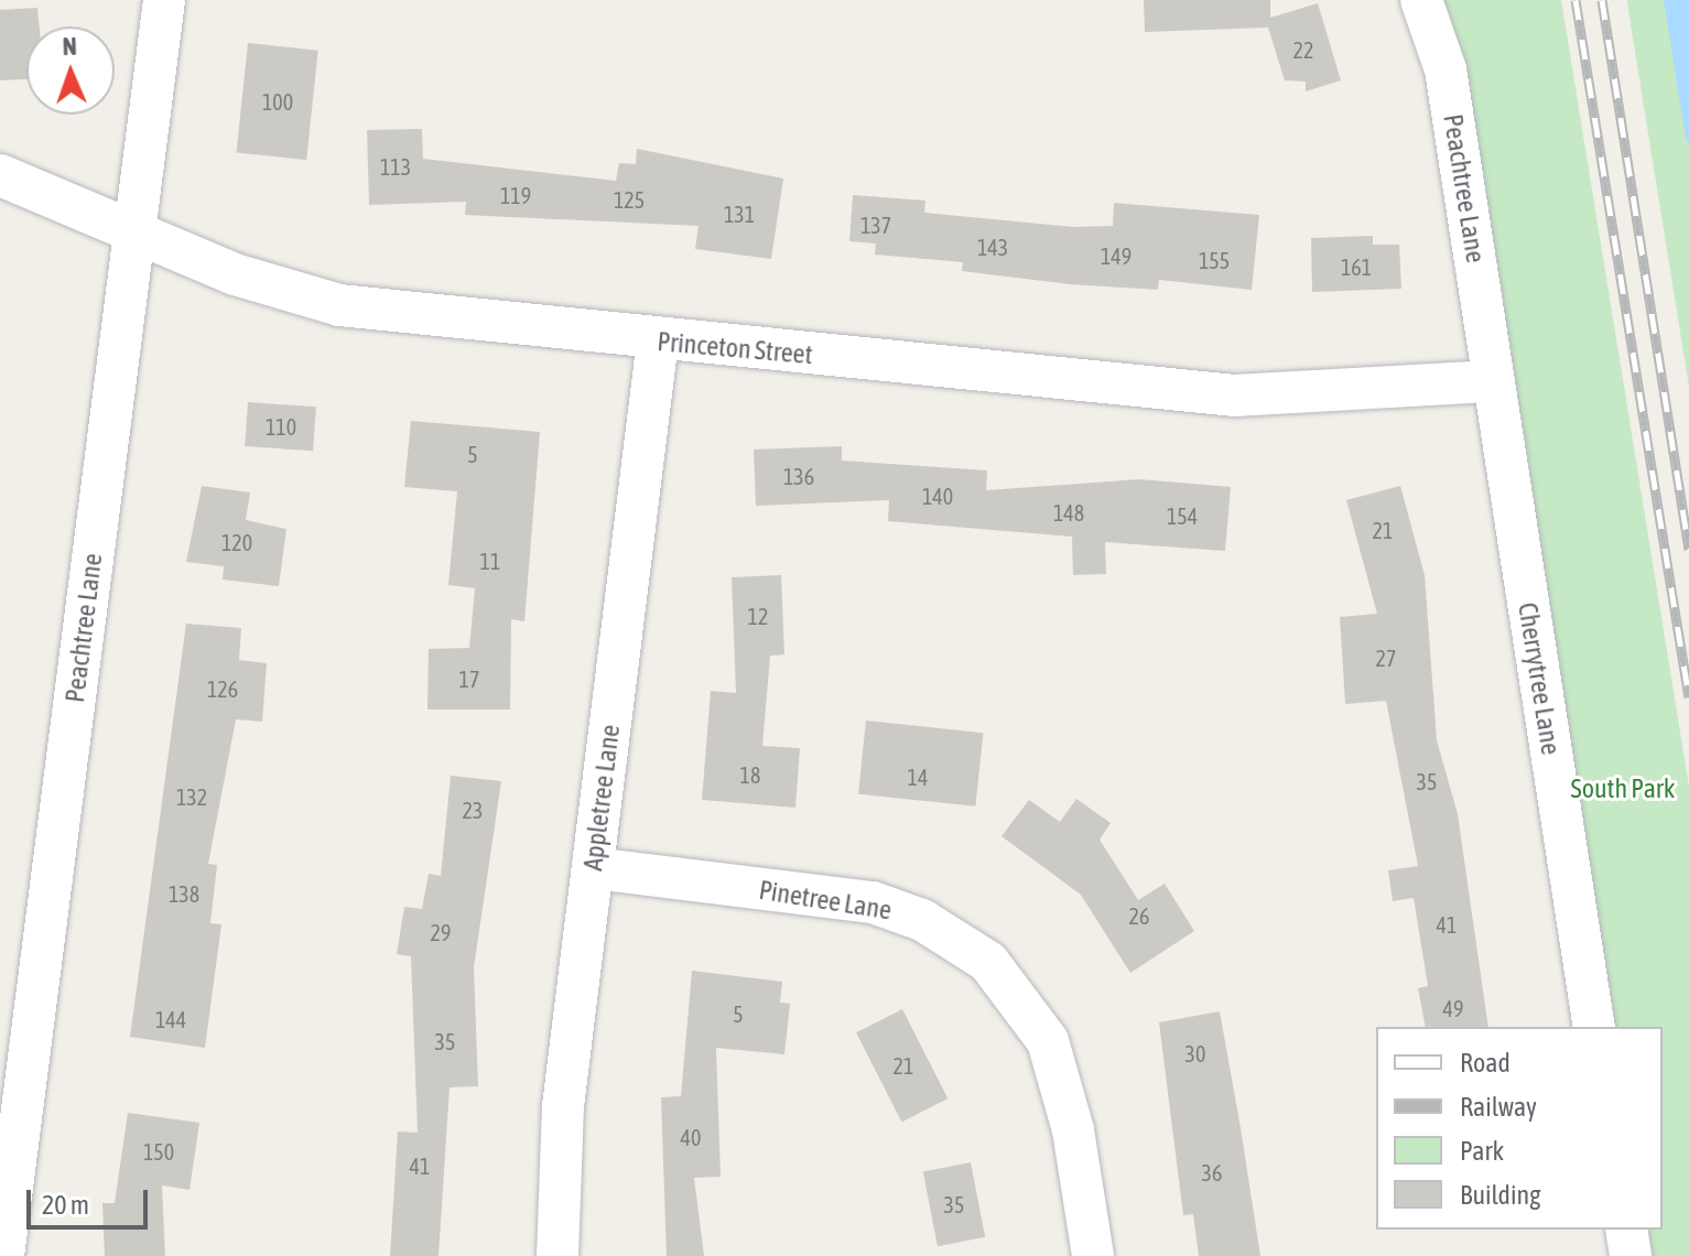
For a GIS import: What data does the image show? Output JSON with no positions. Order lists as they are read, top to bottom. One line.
{"streets":{"street":["Peachtree Lane","Princeton Street","Cherrytree Lane","Appletree Lane","Pinetree Lane"]},"crossings":[["Peachtree Lane","Princeton Street"],["Peachtree Lane","Cherrytree Lane"],["Princeton Street","Cherrytree Lane"],["Princeton Street","Appletree Lane"],["Appletree Lane","Pinetree Lane"]],"parks":["South Park"],"house_numbers":["22","100","113","119","125","131","137","143","149","155","161","110","5","136","140","148","154","21","120","11","12","27","17","126","18","14","35","132","23","138","26","41","29","49","5","144","35","30","21","40","150","41","36","35"],"legend":["Road","Railway","Park","Building"],"scale_bar":"20 m","north":"top"}
